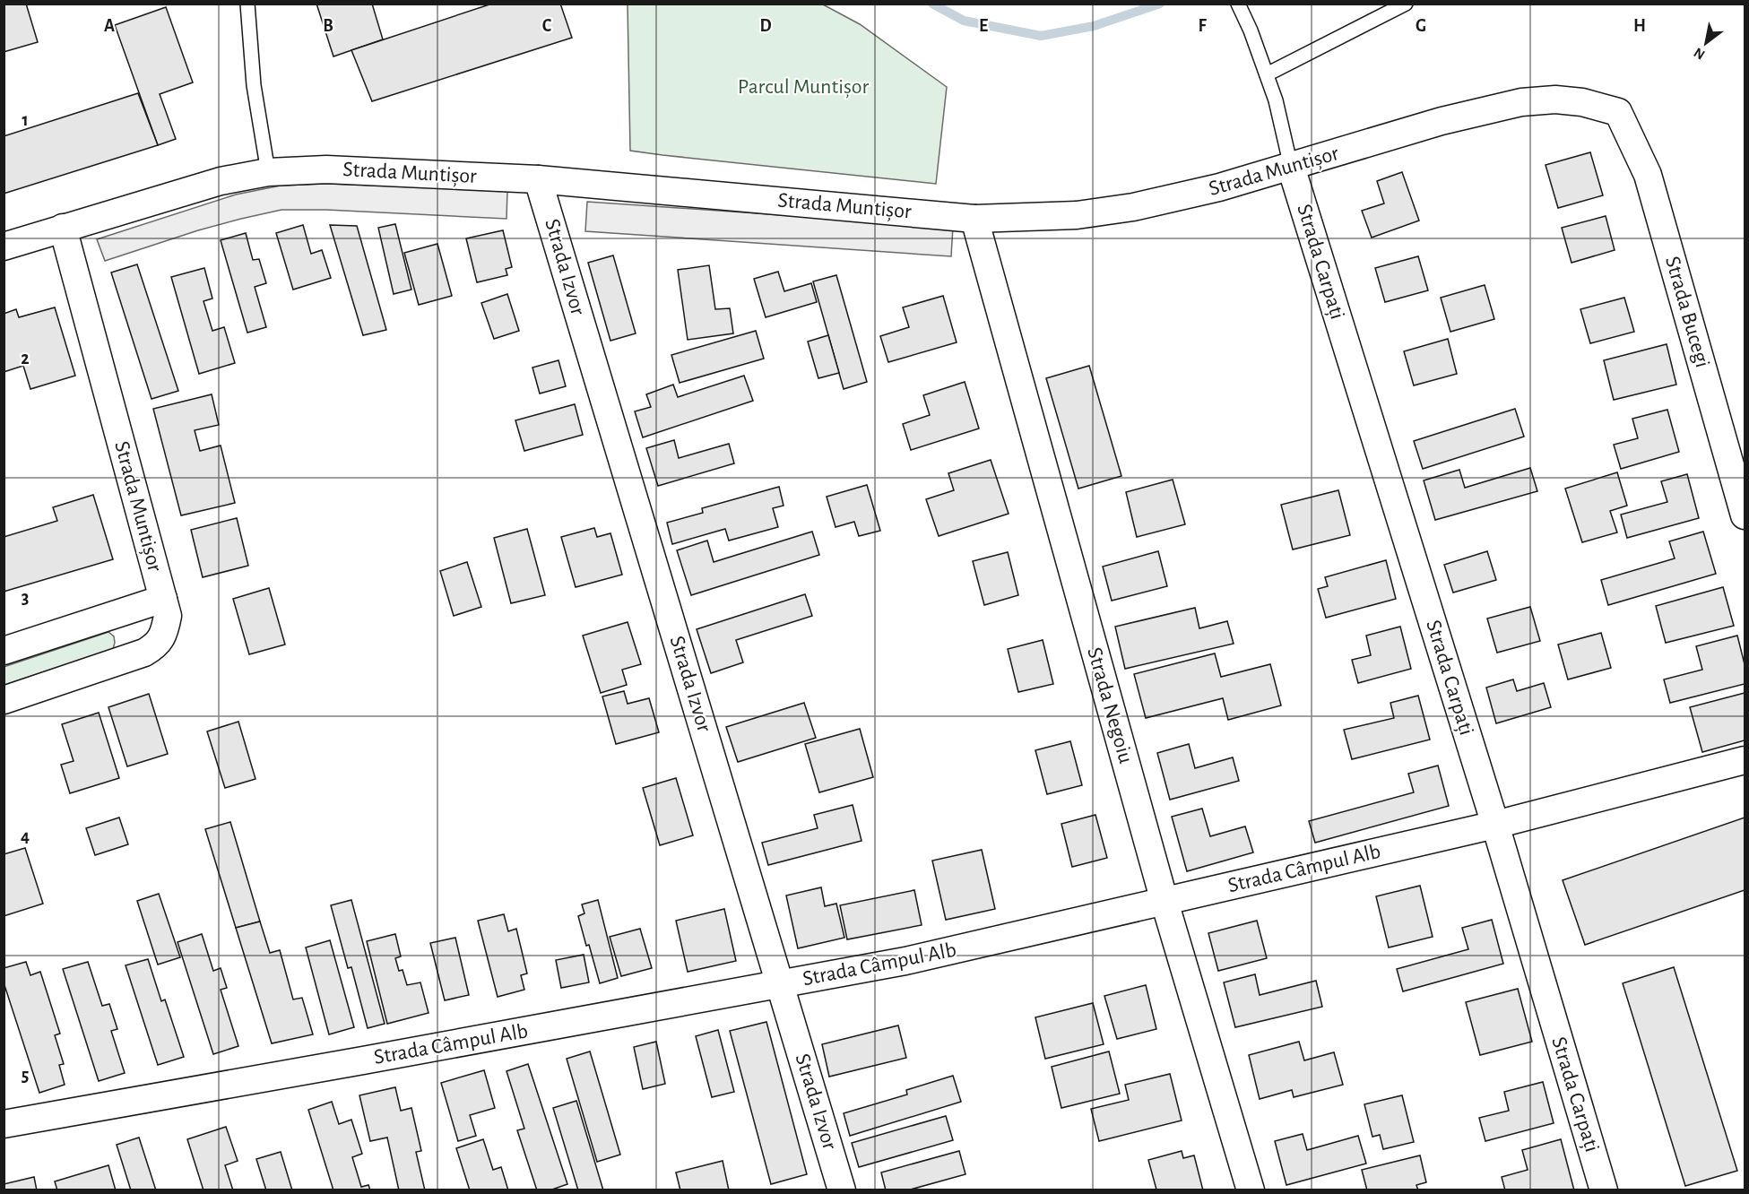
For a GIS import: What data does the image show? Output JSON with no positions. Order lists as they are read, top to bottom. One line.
{"streets":{"street":["Strada Muntișor","Strada Carpați","Strada Izvor","Strada Bucegi","Strada Negoiu","Strada Câmpul Alb"]},"crossings":[["Strada Muntișor","Strada Carpați"],["Strada Muntișor","Strada Izvor"],["Strada Muntișor","Strada Bucegi"],["Strada Muntișor","Strada Negoiu"],["Strada Carpați","Strada Câmpul Alb"],["Strada Izvor","Strada Câmpul Alb"],["Strada Negoiu","Strada Câmpul Alb"]],"parks":["Parcul Muntișor"],"north":"bottom left","grid":{"columns":["A","B","C","D","E","F","G","H"],"rows":["1","2","3","4","5"]}}
